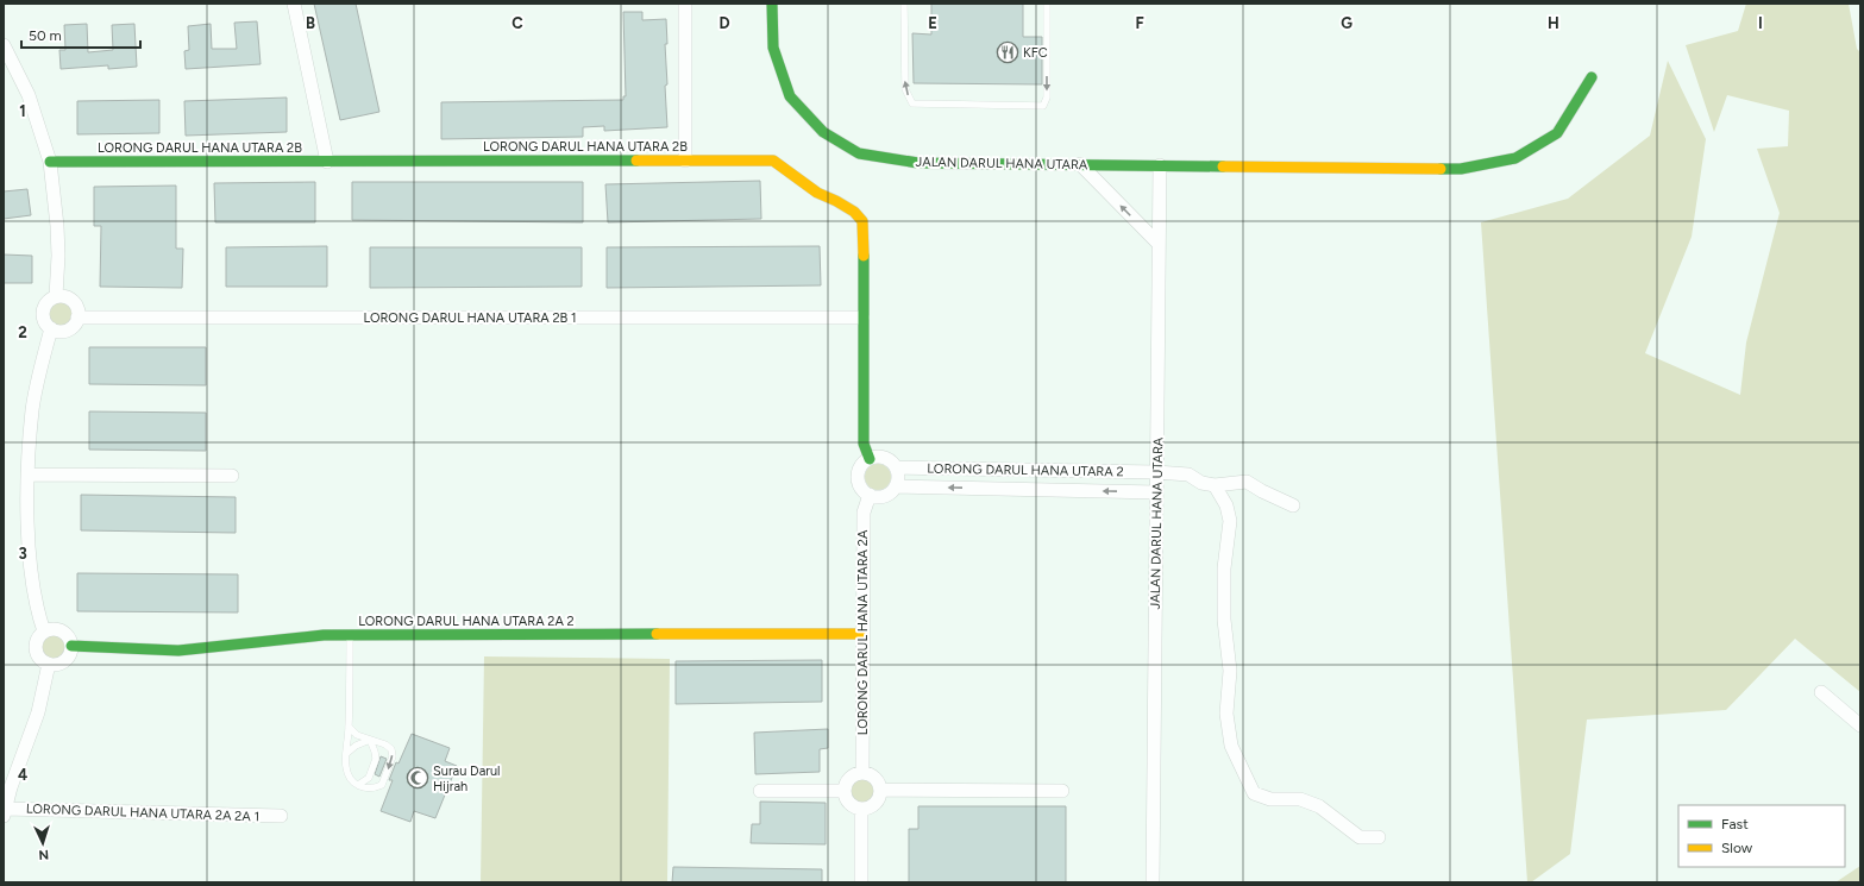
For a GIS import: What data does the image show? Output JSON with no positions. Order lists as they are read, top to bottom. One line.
{"streets":{"street":["LORONG DARUL HANA UTARA 2B","JALAN DARUL HANA UTARA","LORONG DARUL HANA UTARA 2B 1","LORONG DARUL HANA UTARA 2","LORONG DARUL HANA UTARA 2A 2","LORONG DARUL HANA UTARA 2A","LORONG DARUL HANA UTARA 2A 2A 1"]},"crossings":[["LORONG DARUL HANA UTARA 2B","LORONG DARUL HANA UTARA 2B 1"],["LORONG DARUL HANA UTARA 2B","LORONG DARUL HANA UTARA 2"],["LORONG DARUL HANA UTARA 2B","LORONG DARUL HANA UTARA 2A"],["JALAN DARUL HANA UTARA","LORONG DARUL HANA UTARA 2"],["LORONG DARUL HANA UTARA 2","LORONG DARUL HANA UTARA 2A"],["LORONG DARUL HANA UTARA 2A 2","LORONG DARUL HANA UTARA 2A"]],"places":{"restaurant":["KFC"],"mosque":["Surau Darul Hijrah"]},"legend":["Fast","Slow"],"scale_bar":"50 m","north":"bottom","grid":{"columns":["B","C","D","E","F","G","H","I"],"rows":["1","2","3","4"]}}
